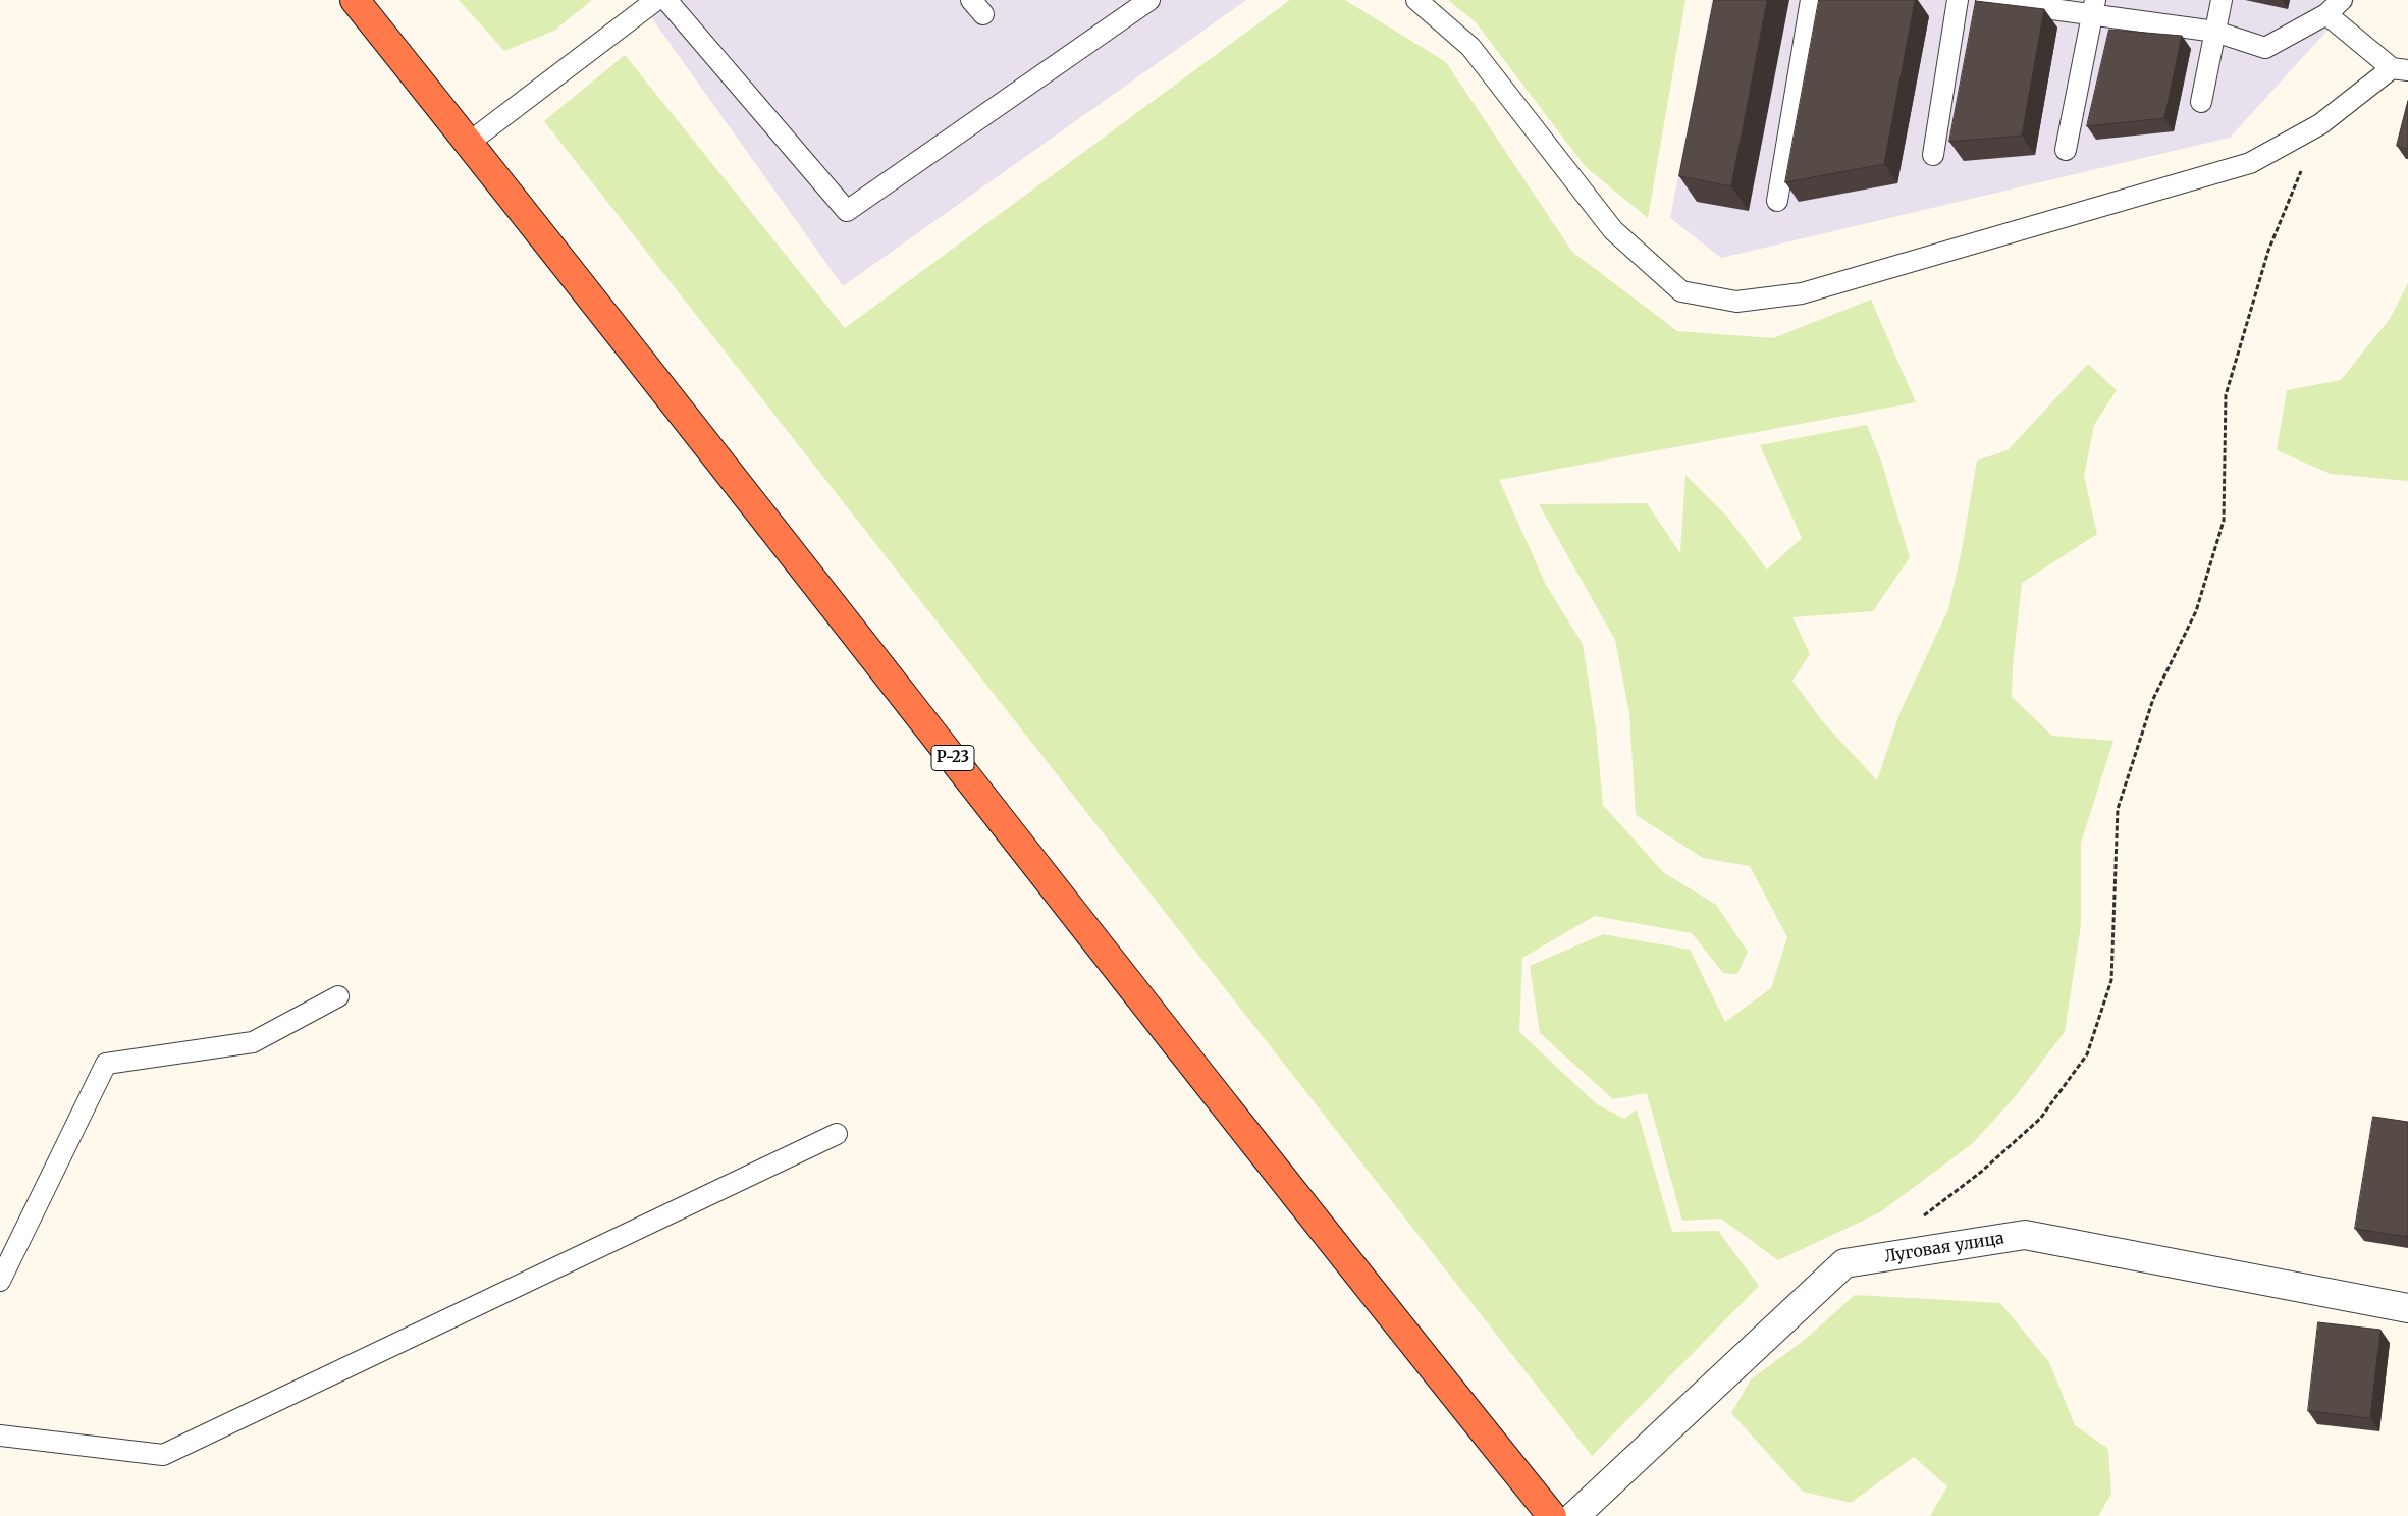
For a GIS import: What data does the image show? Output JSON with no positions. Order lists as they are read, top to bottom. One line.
{"streets":{"highway":["Р-23"],"street":["Луговая улица"]}}
